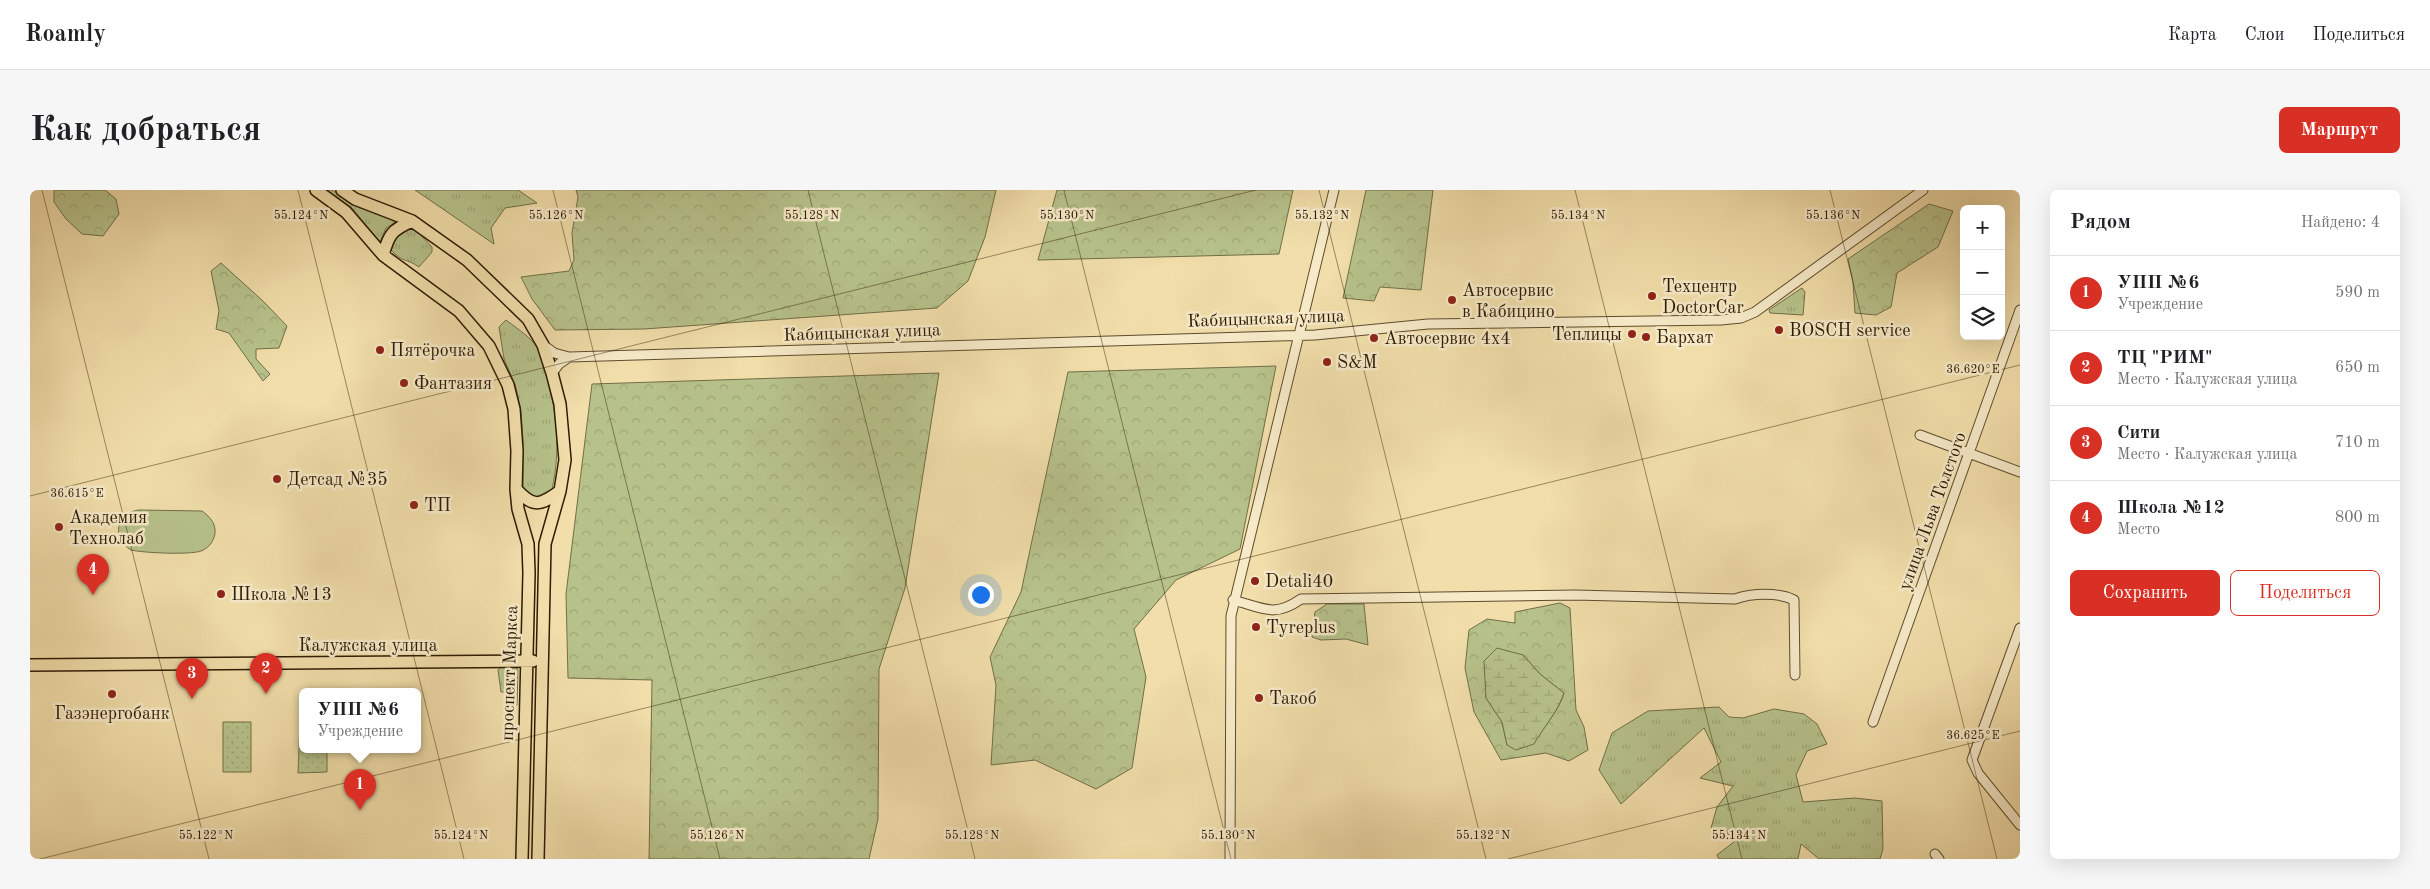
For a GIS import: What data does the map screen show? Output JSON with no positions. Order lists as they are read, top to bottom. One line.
{"streets":{"main road":["Калужская улица","проспект Маркса"],"street":["Кабицынская улица","улица Льва Толстого"]},"crossings":[["Калужская улица","проспект Маркса"]],"places":["Техцентр DoctorCar","Автосервис в Кабицино","BOSCH service","Теплицы","Бархат","Автосервис 4х4","Пятёрочка","S&M","Фантазия","Детсад №35","ТП","Академия Технолаб","Detali40","Школа №13","Tyreplus","Газэнергобанк","Такоб"],"page":{"header":"Roamly","nav":["Карта","Слои","Поделиться"],"buttons":["Маршрут",["Сохранить","Поделиться"]],"title":"Как добраться","heading":["Рядом","Найдено: 4"],"map_buttons":["+","−"],"list":[{"mark":"1","name":"УПП №6","note":"Учреждение","value":"590 m"},{"mark":"2","name":"ТЦ \"РИМ\"","note":"Место · Калужская улица","value":"650 m"},{"mark":"3","name":"Сити","note":"Место · Калужская улица","value":"710 m"},{"mark":"4","name":"Школа №12","note":"Место","value":"800 m"}],"pins":["4","2","3","1"],"popup":["УПП №6","Учреждение"]},"coordinates":["55.124°N","55.132°N","55.136°N","55.126°N","55.128°N","55.130°N","55.134°N","36.620°E","36.615°E","36.625°E","55.122°N"]}
